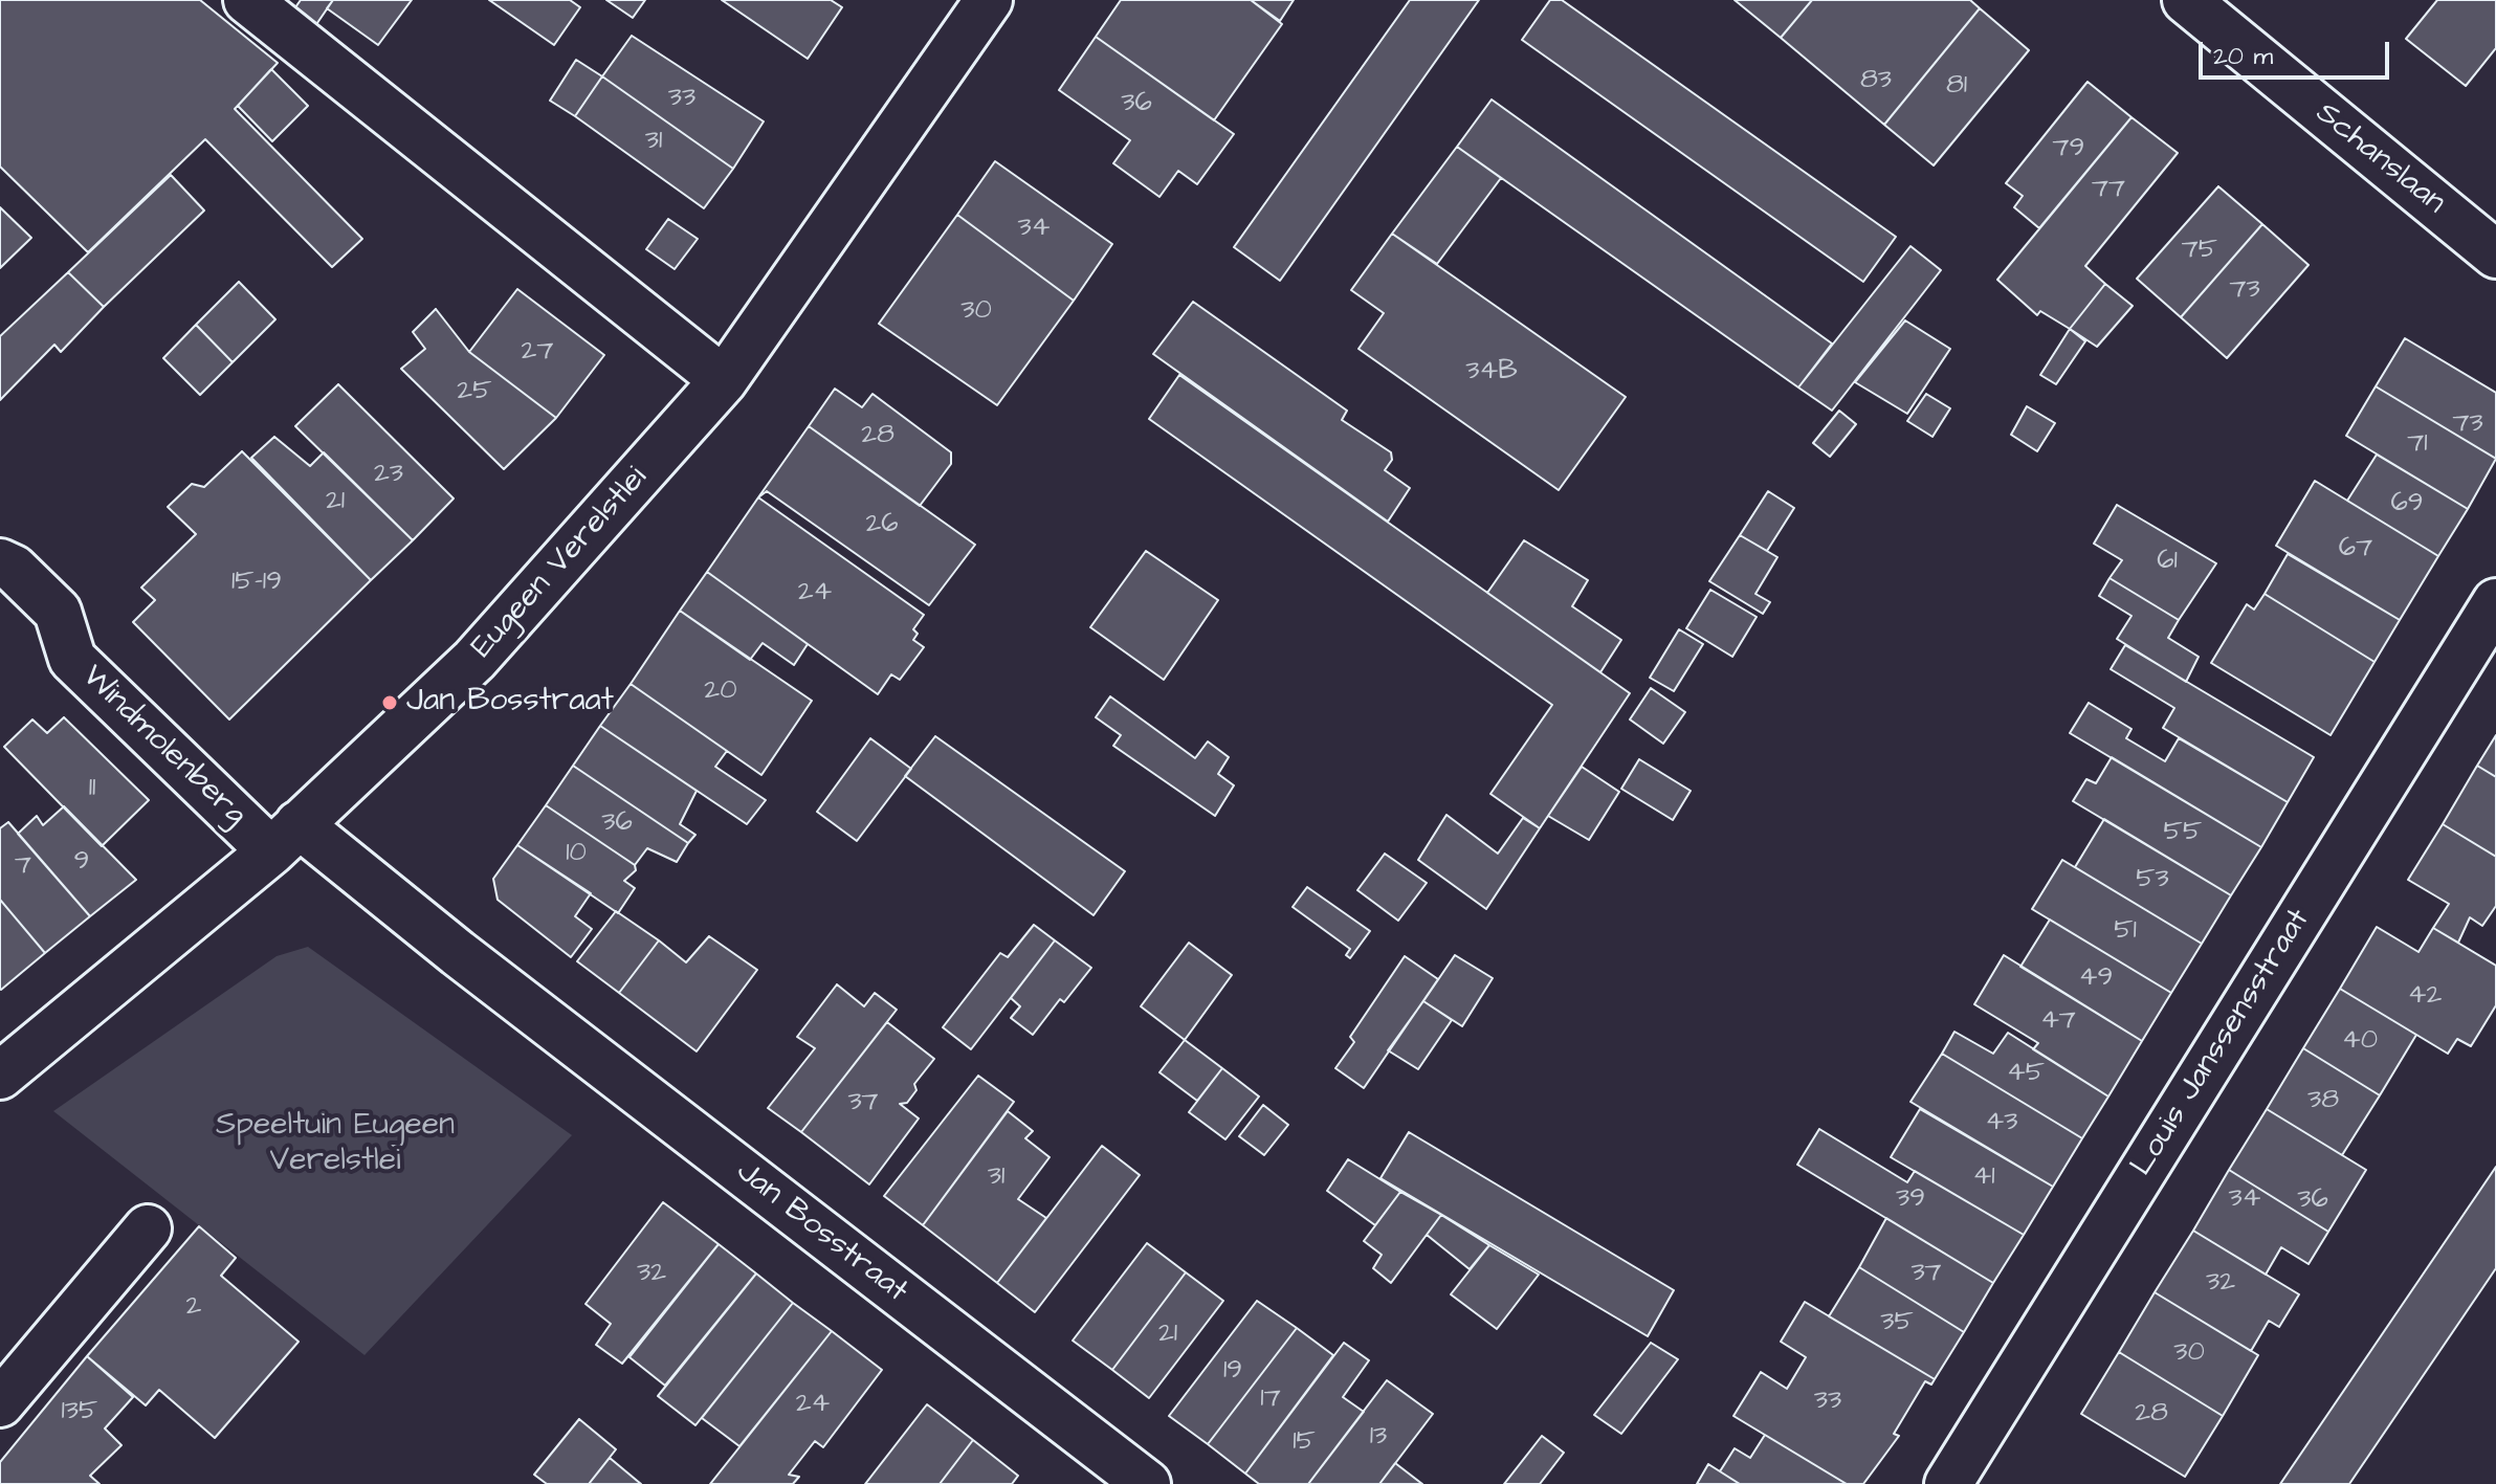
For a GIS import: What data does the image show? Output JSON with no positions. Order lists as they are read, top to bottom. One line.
{"streets":{"street":["Schanslaan","Eugeen Verelstlei","Windmolenberg","Louis Janssensstraat","Jan Bosstraat"]},"crossings":[["Eugeen Verelstlei","Windmolenberg"],["Eugeen Verelstlei","Jan Bosstraat"],["Windmolenberg","Jan Bosstraat"]],"parks":["Speeltuin Eugeen Verelstlei"],"places":["Jan Bosstraat"],"house_numbers":["83","81","33","36","31","79","77","34","75","73","30","27","34B","25","73","28","71","23","21","69","26","67","61","15-19","24","20","11","36","55","10","9","7","53","51","49","42","47","40","45","38","37","43","31","41","39","34","36","32","37","32","2","35","21","30","19","17","33","24","135","28","13","15"],"scale_bar":"20 m"}
